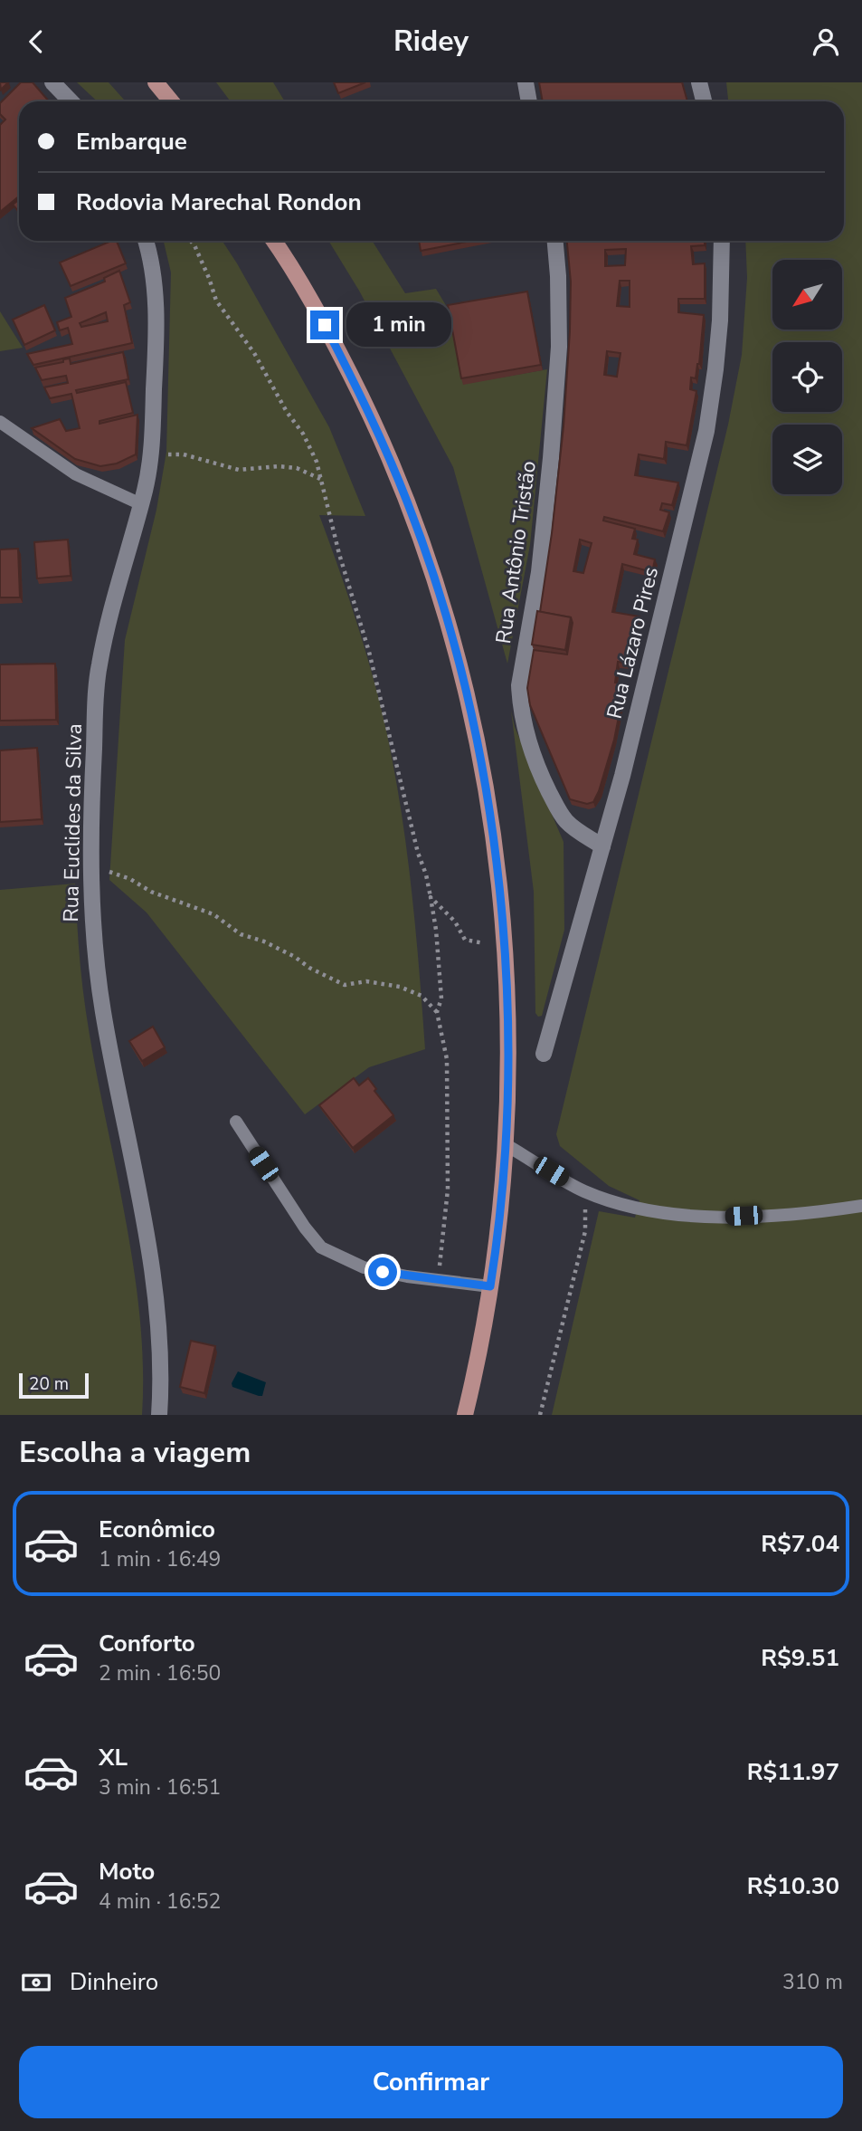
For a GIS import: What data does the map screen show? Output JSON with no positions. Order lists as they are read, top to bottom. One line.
{"streets":{"street":["Rua Antônio Tristão","Rua Lázaro Pires","Rua Euclides da Silva"]},"crossings":[["Rua Antônio Tristão","Rua Lázaro Pires"]],"scale_bar":"20 m","north":"bottom left","page":{"header":"Ridey","banner":["Embarque","Rodovia Marechal Rondon"],"bubble":"1 min","scale":"20 m","heading":"Escolha a viagem","list":[{"name":"Econômico","note":"1 min · 16:49","value":"R$7.04"},{"name":"Conforto","note":"2 min · 16:50","value":"R$9.51"},{"name":"XL","note":"3 min · 16:51","value":"R$11.97"},{"name":"Moto","note":"4 min · 16:52","value":"R$10.30"}],"pay":["Dinheiro","310 m"],"buttons":"Confirmar"}}
